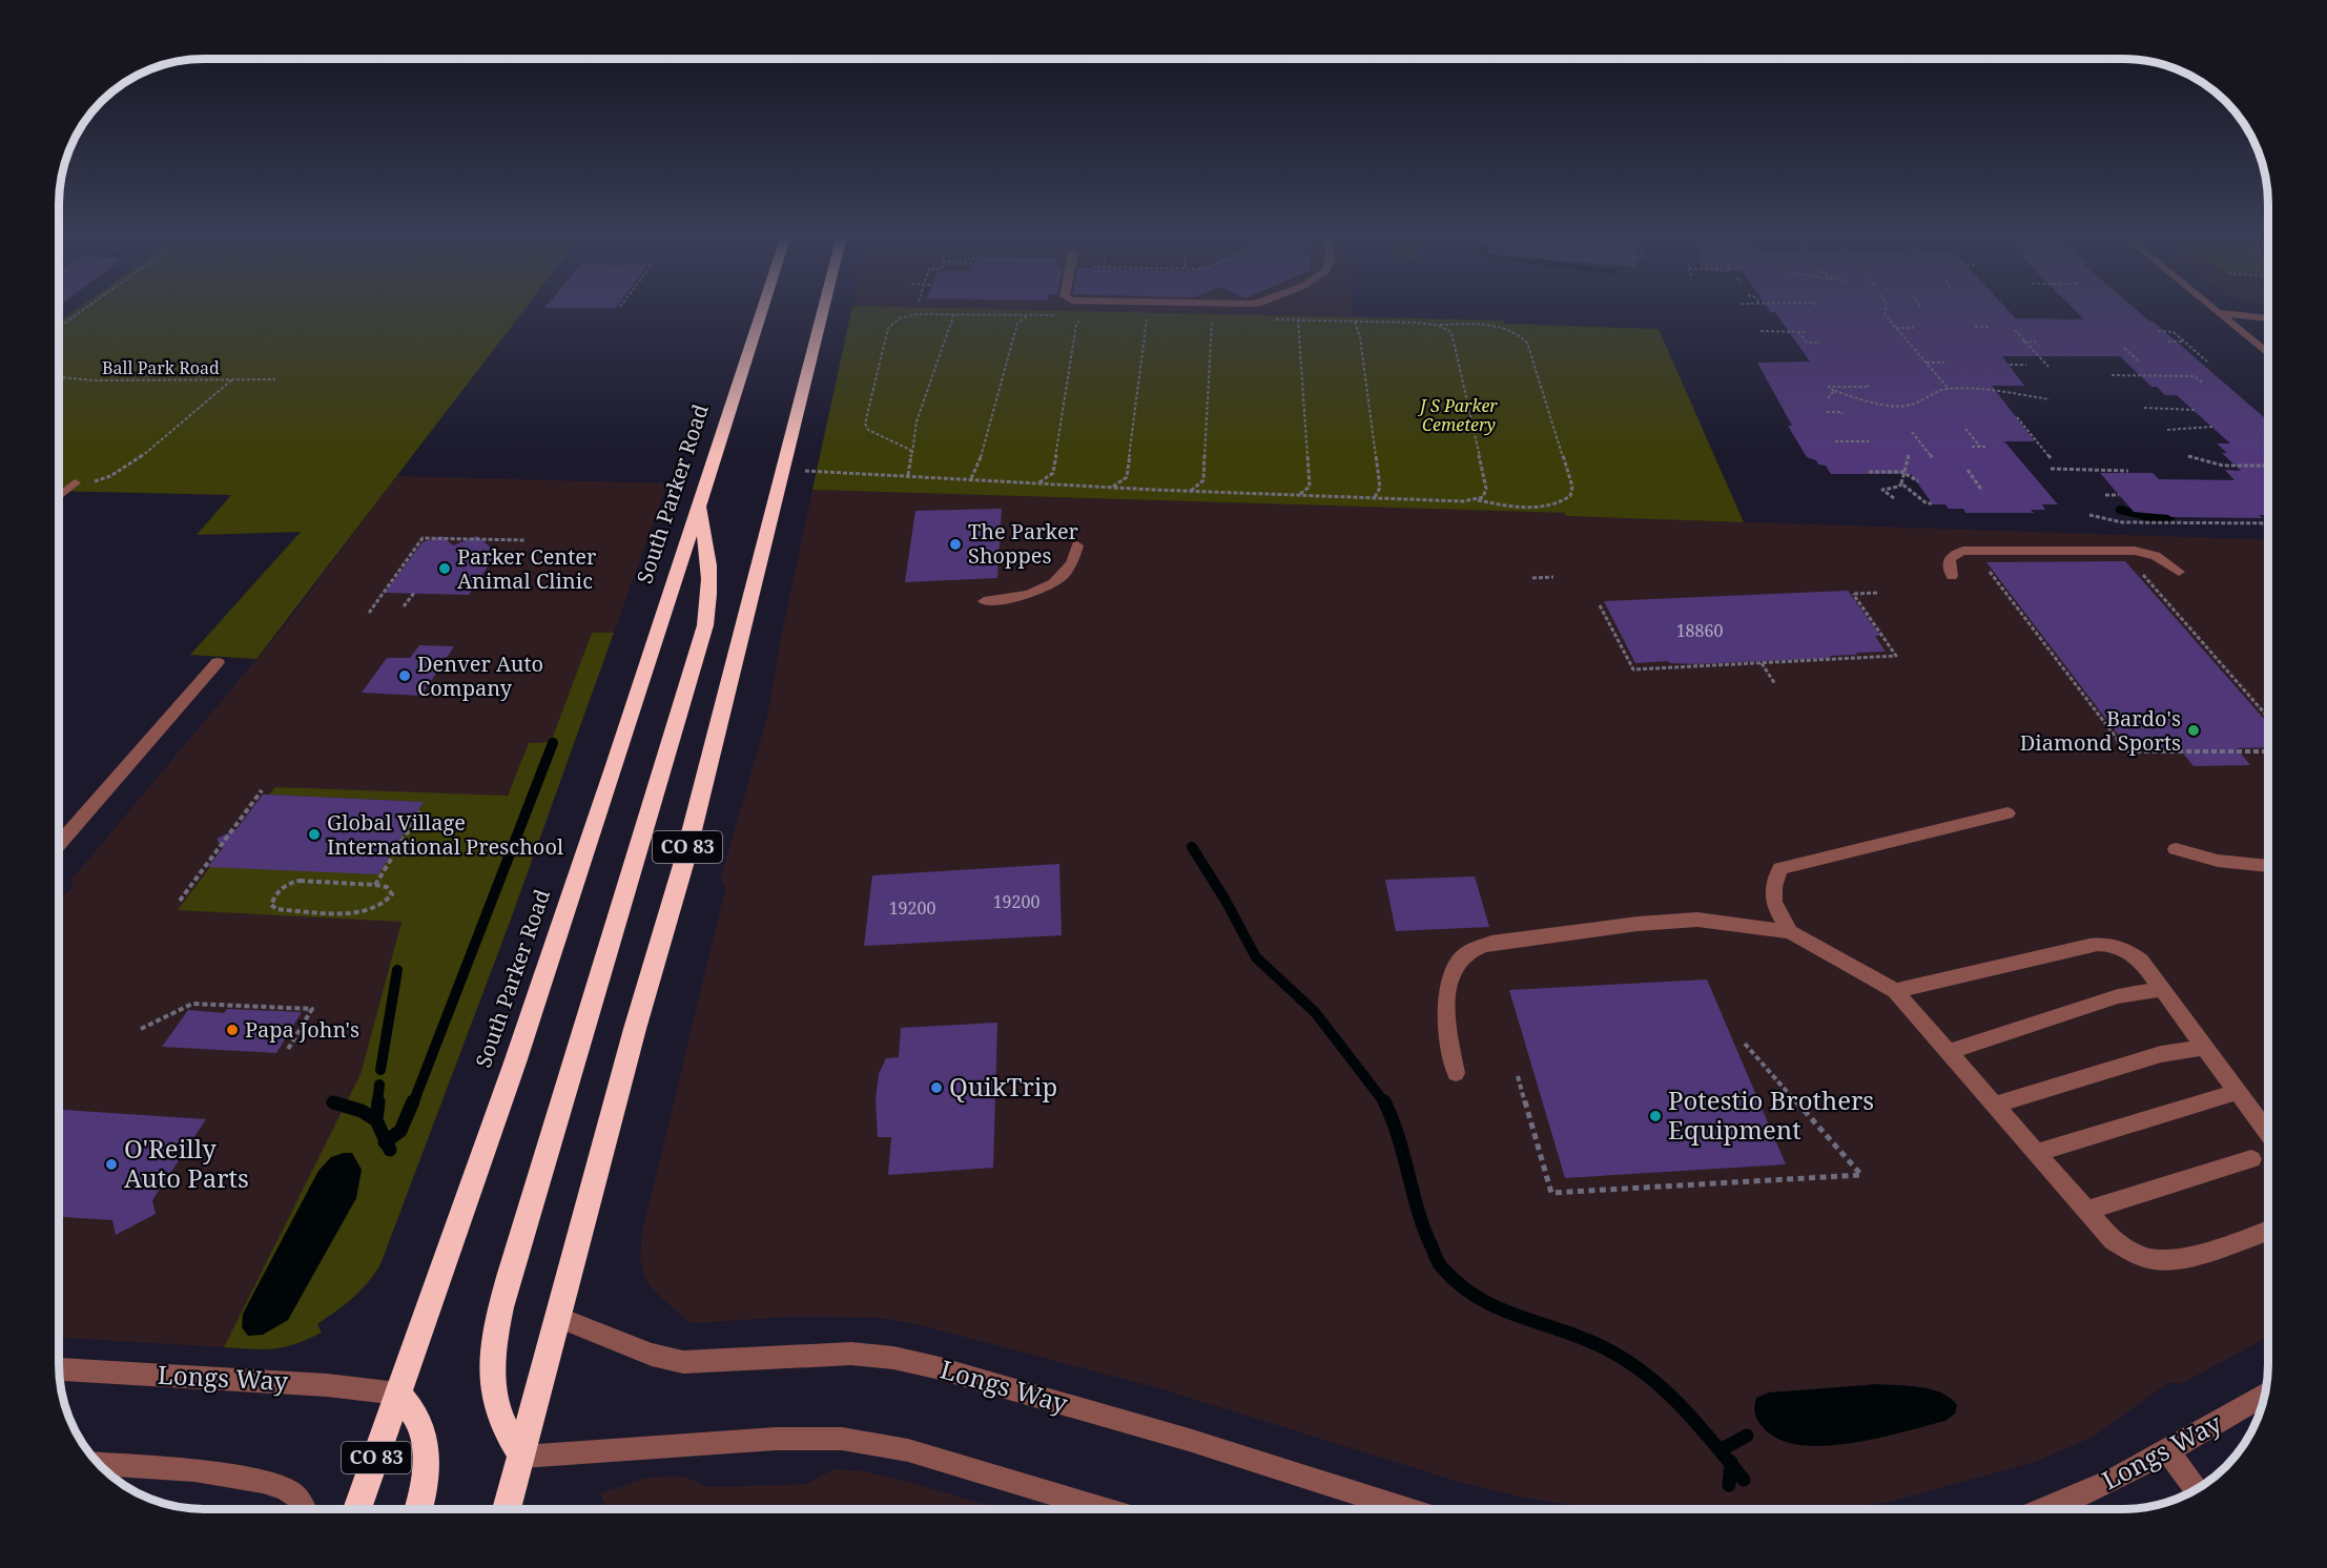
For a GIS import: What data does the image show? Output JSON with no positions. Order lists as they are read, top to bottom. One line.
{"streets":{"highway":["South Parker Road","CO 83"],"street":["Longs Way"],"path":["Ball Park Road"]},"crossings":[["South Parker Road","Longs Way"],["CO 83","Longs Way"]],"parks":["J S Parker Cemetery"],"places":["The Parker Shoppes","Parker Center Animal Clinic","Denver Auto Company","Bardo's Diamond Sports","Global Village International Preschool","Papa John's","QuikTrip","Potestio Brothers Equipment","O'Reilly Auto Parts"],"house_numbers":["18860","19200","19200"]}
